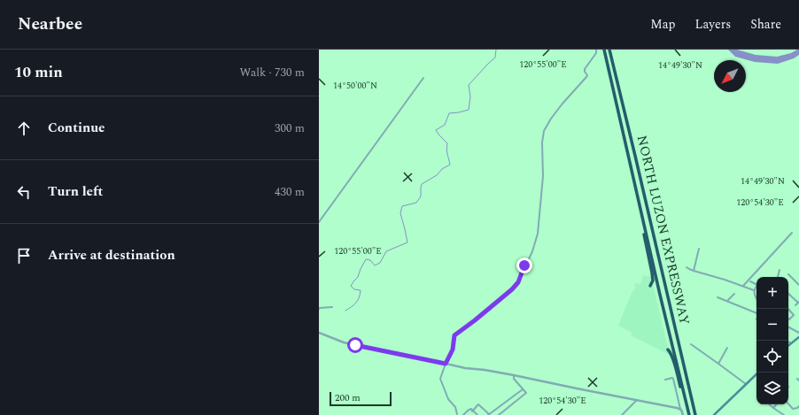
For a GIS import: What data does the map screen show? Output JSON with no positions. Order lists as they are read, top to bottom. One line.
{"streets":{"highway":["NORTH LUZON EXPRESSWAY"]},"scale_bar":"200 m","north":"bottom left","page":{"header":"Nearbee","nav":["Map","Layers","Share"],"heading":["10 min","Walk · 730 m"],"list":[["Continue","300 m"],["Turn left","430 m"],"Arrive at destination"],"map_buttons":["+","−"],"scale":"200 m"},"coordinates":["120°55'00\"E","14°49'30\"N","14°50'00\"N","120°54'30\"E"]}
